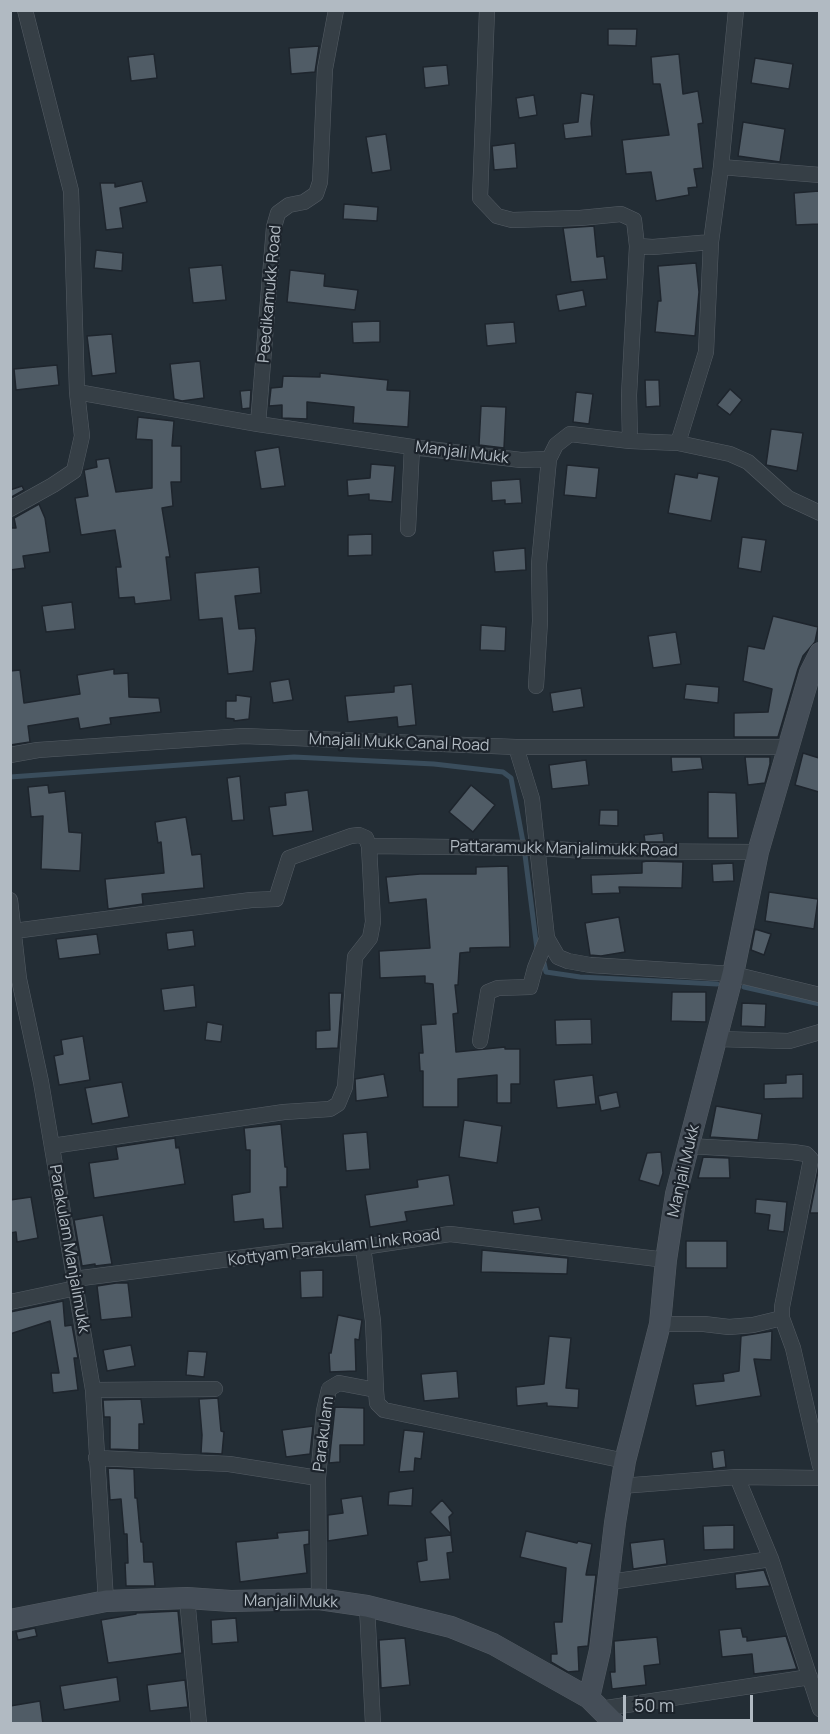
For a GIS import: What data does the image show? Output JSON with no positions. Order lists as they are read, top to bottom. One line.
{"streets":{"street":["Peedikamukk Road","Manjali Mukk","Mnajali Mukk Canal Road","Pattaramukk Manjalimukk Road","Kottyam Parakulam Link Road","Parakulam Manjalimukk","Parakulam"]},"crossings":[["Peedikamukk Road","Manjali Mukk"],["Manjali Mukk","Mnajali Mukk Canal Road"],["Manjali Mukk","Pattaramukk Manjalimukk Road"],["Manjali Mukk","Kottyam Parakulam Link Road"],["Manjali Mukk","Parakulam Manjalimukk"],["Manjali Mukk","Parakulam"],["Pattaramukk Manjalimukk Road","Parakulam Manjalimukk"],["Kottyam Parakulam Link Road","Parakulam Manjalimukk"]],"scale_bar":"50 m"}
